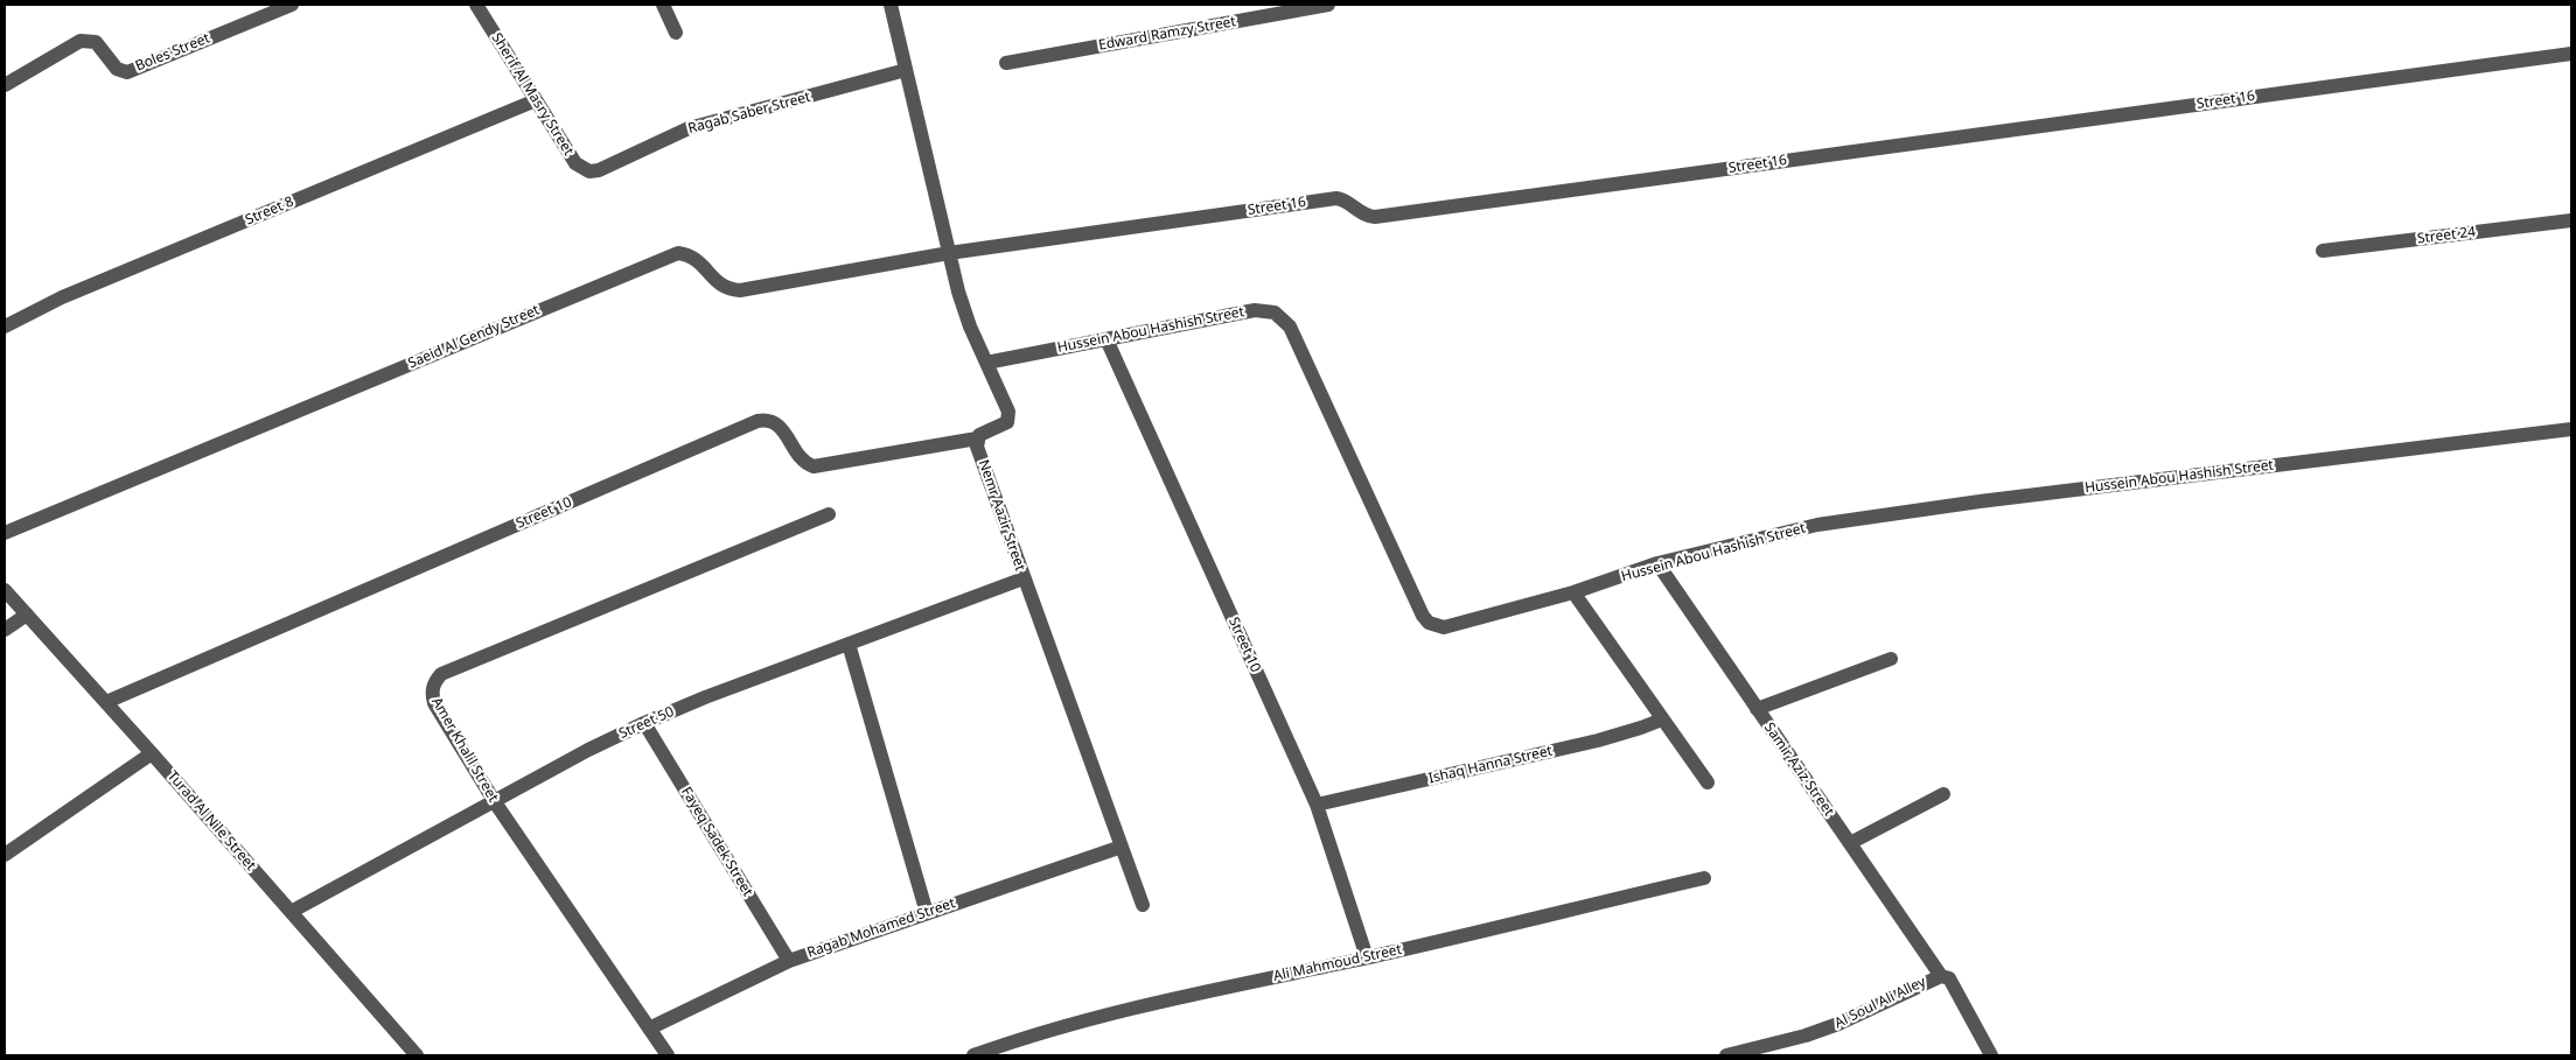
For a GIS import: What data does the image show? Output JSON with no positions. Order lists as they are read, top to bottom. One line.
{"streets":{"street":["Edward Ramzy Street","Boles Street","Sherif Al Masry Street","Street 16","Ragab Saber Street","Street 8","Street 24","Hussein Abou Hashish Street","Saeid Al Gendy Street","Street 10","Nemr Aazir Street","Street 50","Amer Khalil Street","Ishaq Hanna Street","Samir Aziz Street","Turad Al Nile Street","Fayeq Sadek Street","Ragab Mohamed Street","Ali Mahmoud Street","Al Soul Ali Alley"]},"crossings":[["Sherif Al Masry Street","Ragab Saber Street"],["Sherif Al Masry Street","Street 8"],["Street 16","Saeid Al Gendy Street"],["Hussein Abou Hashish Street","Street 10"],["Hussein Abou Hashish Street","Samir Aziz Street"],["Street 10","Nemr Aazir Street"],["Street 10","Ishaq Hanna Street"],["Street 10","Turad Al Nile Street"],["Street 10","Ali Mahmoud Street"],["Nemr Aazir Street","Street 50"],["Nemr Aazir Street","Ragab Mohamed Street"],["Street 50","Amer Khalil Street"],["Street 50","Turad Al Nile Street"],["Street 50","Fayeq Sadek Street"],["Amer Khalil Street","Ragab Mohamed Street"],["Samir Aziz Street","Al Soul Ali Alley"],["Fayeq Sadek Street","Ragab Mohamed Street"]]}
